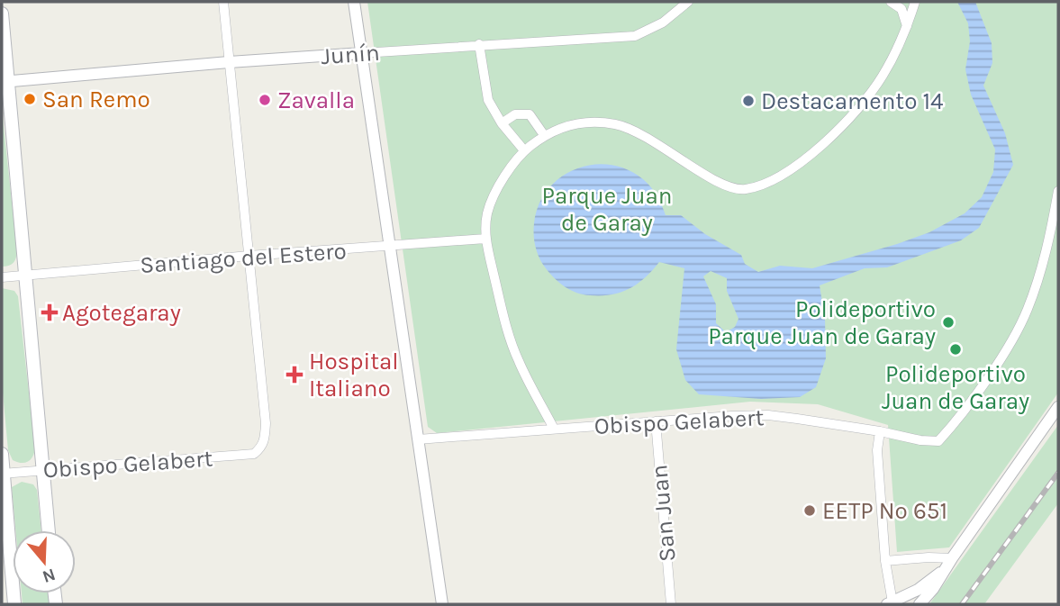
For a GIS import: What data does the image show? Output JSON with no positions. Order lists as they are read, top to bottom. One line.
{"streets":{"street":["Junín","Santiago del Estero","Obispo Gelabert","San Juan"]},"crossings":[["Santiago del Estero","Obispo Gelabert"],["Obispo Gelabert","San Juan"]],"parks":["Parque Juan de Garay"],"places":{"other":["San Remo","Zavalla","Destacamento 14","Polideportivo Parque Juan de Garay","Polideportivo Juan de Garay","EETP Nº 651"],"health":["Agotegaray","Hospital Italiano"]},"north":"bottom"}
